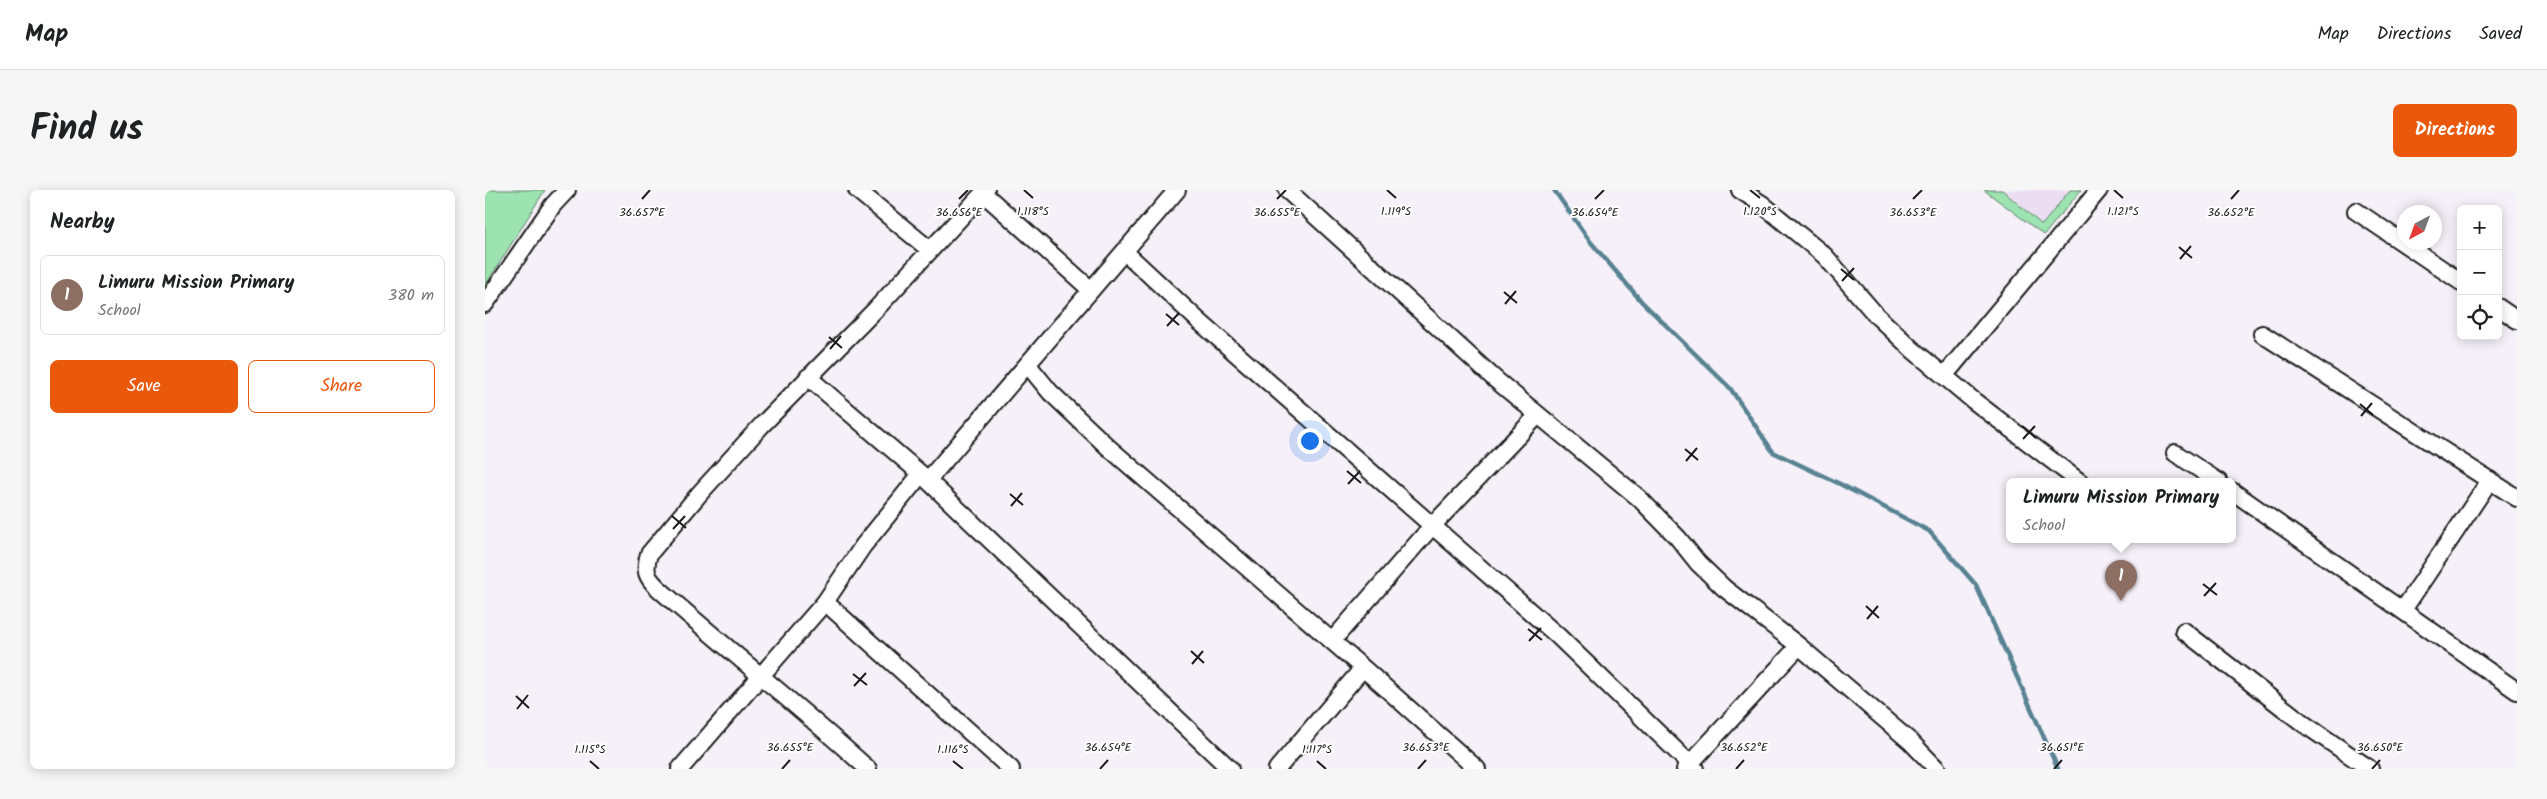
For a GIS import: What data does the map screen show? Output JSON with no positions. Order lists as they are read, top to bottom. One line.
{"north":"bottom left","page":{"header":"Map","nav":["Map","Directions","Saved"],"title":"Find us","buttons":["Directions",["Save","Share"]],"heading":"Nearby","map_buttons":["+","−"],"list":[{"mark":"1","name":"Limuru Mission Primary","note":"School","value":"380 m"}],"popup":["Limuru Mission Primary","School"],"pins":"1"},"coordinates":["1.118°S","1.119°S","1.120°S","1.121°S","36.657°E","36.656°E","36.655°E","36.654°E","36.653°E","36.652°E","36.651°E","36.650°E","1.115°S","1.116°S","1.117°S"]}
